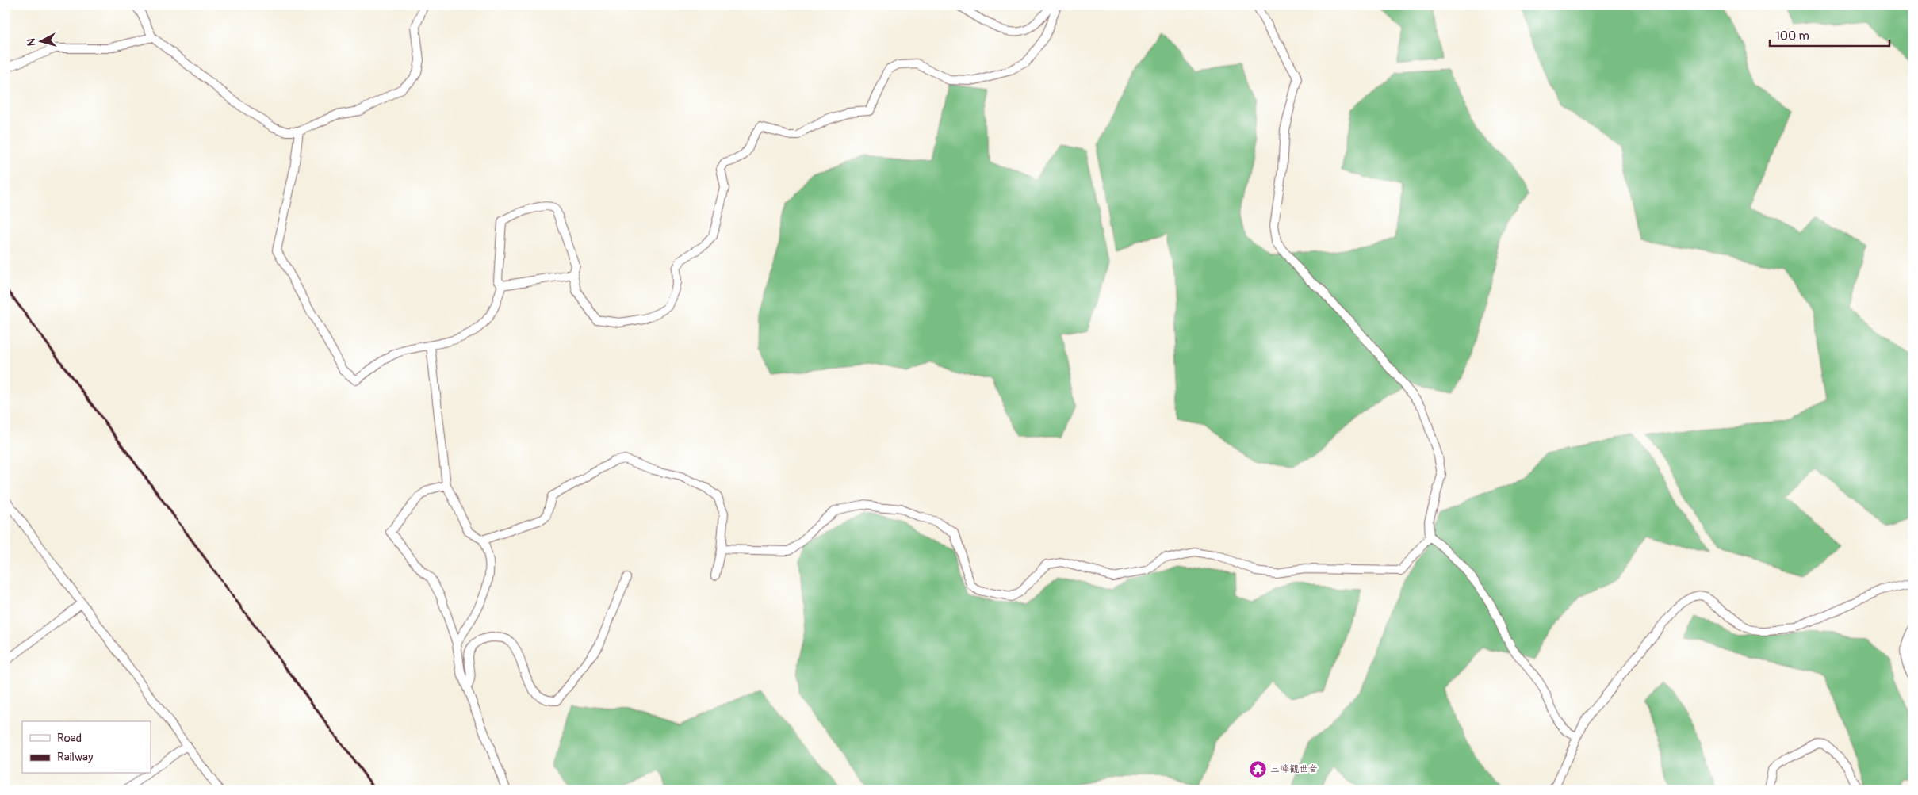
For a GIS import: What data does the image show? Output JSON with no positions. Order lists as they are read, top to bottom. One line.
{"places":{"temple":["三峰観世音"]},"legend":["Road","Railway"],"scale_bar":"100 m","north":"left"}
